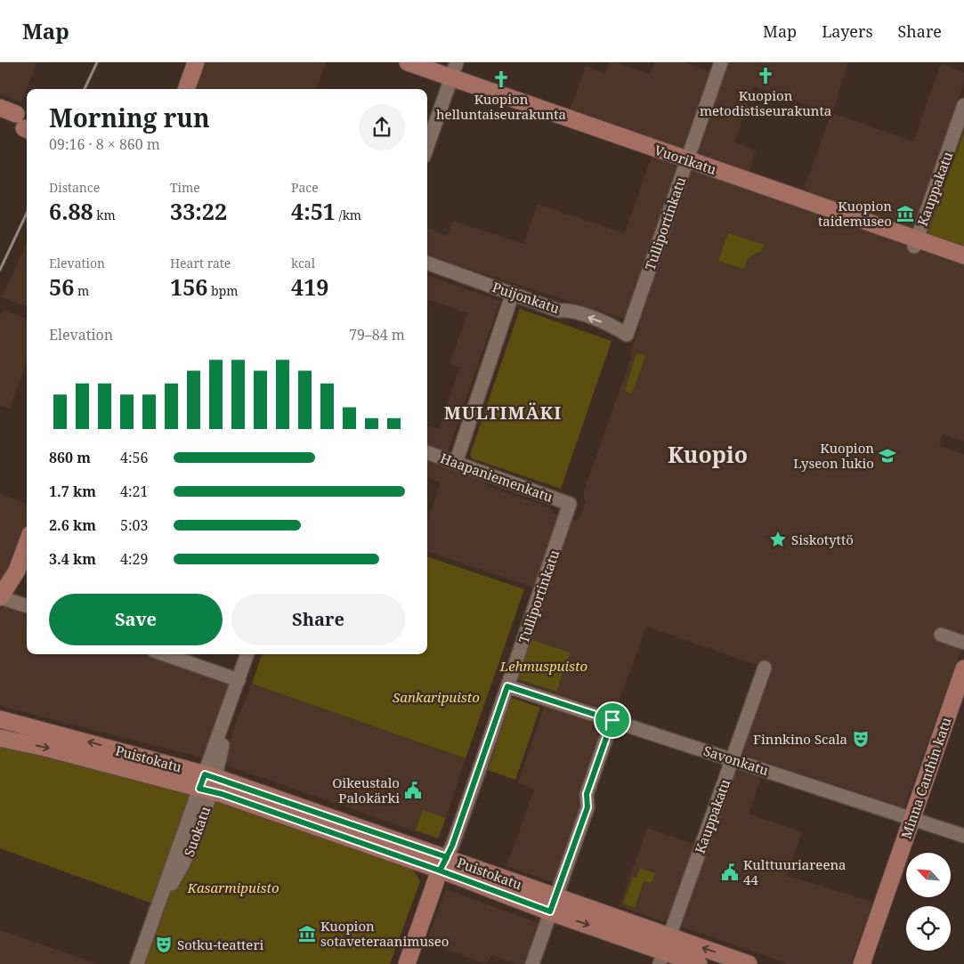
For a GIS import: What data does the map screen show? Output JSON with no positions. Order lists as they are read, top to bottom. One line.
{"streets":{"main road":["Vuorikatu","Tulliportinkatu","Puistokatu","Minna Canthin katu"],"street":["Kauppakatu","Puijonkatu","Haapaniemenkatu","Savonkatu","Suokatu"]},"crossings":[["Vuorikatu","Kauppakatu"],["Vuorikatu","Tulliportinkatu"],["Kauppakatu","Puistokatu"],["Kauppakatu","Savonkatu"],["Tulliportinkatu","Puijonkatu"],["Tulliportinkatu","Haapaniemenkatu"],["Tulliportinkatu","Puistokatu"],["Tulliportinkatu","Savonkatu"],["Puistokatu","Suokatu"],["Savonkatu","Minna Canthin katu"]],"one_way":["Puijonkatu"],"districts":["MULTIMÄKI","Kuopio"],"parks":["Lehmuspuisto","Sankaripuisto","Kasarmipuisto"],"places":{"church":["Kuopion metodistiseurakunta","Kuopion helluntaiseurakunta"],"museum":["Kuopion taidemuseo","Kuopion sotaveteraanimuseo"],"school or university":["Kuopion Lyseon lukio"],"place":["Siskotyttö"],"theatre":["Finnkino Scala","Sotku-teatteri"],"public building":["Oikeustalo Palokärki","Kulttuuriareena 44"]},"north":"top left","page":{"header":"Map","nav":["Map","Layers","Share"],"heading":["Morning run","09:16 · 8 × 860 m"],"stats":[["Distance","6.88 km"],["Time","33:22"],["Pace","4:51 /km"],["Elevation","56 m"],["Heart rate","156 bpm"],["kcal","419"]],"chart":["Elevation","79–84 m"],"list":[{"name":"860 m","note":"4:56"},{"name":"1.7 km","note":"4:21"},{"name":"2.6 km","note":"5:03"},{"name":"3.4 km","note":"4:29"}],"buttons":["Save","Share"]}}
